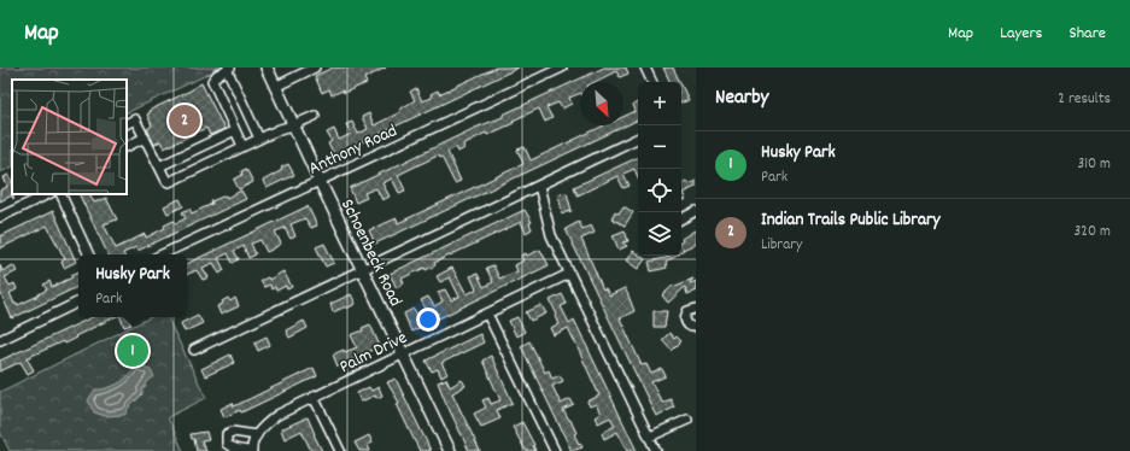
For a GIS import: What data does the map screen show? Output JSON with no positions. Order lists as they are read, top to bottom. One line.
{"streets":{"main road":["Schoenbeck Road"],"street":["Anthony Road","Palm Drive"]},"crossings":[["Anthony Road","Schoenbeck Road"],["Schoenbeck Road","Palm Drive"]],"north":"bottom right","page":{"header":"Map","nav":["Map","Layers","Share"],"heading":["Nearby","2 results"],"map_buttons":["+","−"],"pins":["2","1"],"list":[{"mark":"1","name":"Husky Park","note":"Park","value":"310 m"},{"mark":"2","name":"Indian Trails Public Library","note":"Library","value":"320 m"}],"popup":["Husky Park","Park"]}}
